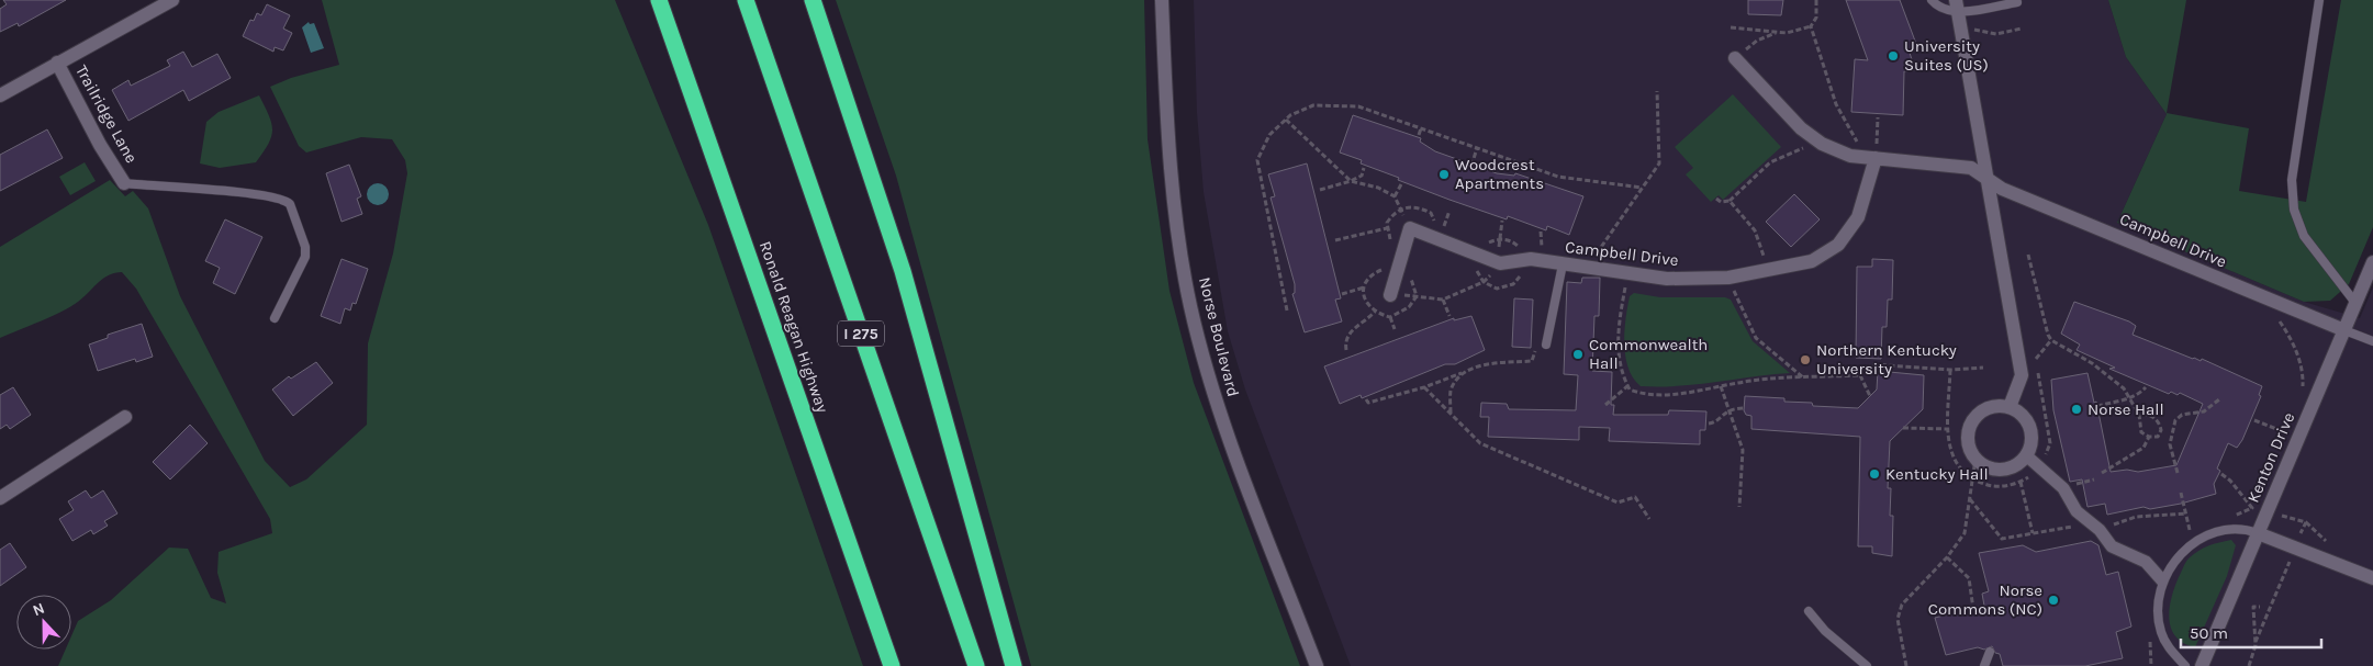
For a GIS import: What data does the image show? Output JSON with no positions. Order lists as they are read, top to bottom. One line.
{"streets":{"highway":["Ronald Reagan Highway","I 275"],"street":["Trailridge Lane","Campbell Drive","Norse Boulevard","Kenton Drive"]},"crossings":[["Campbell Drive","Kenton Drive"]],"places":["University Suites (US)","Woodcrest Apartments","Commonwealth Hall","Northern Kentucky University","Norse Hall","Kentucky Hall","Norse Commons (NC)"],"scale_bar":"50 m","north":"top"}
